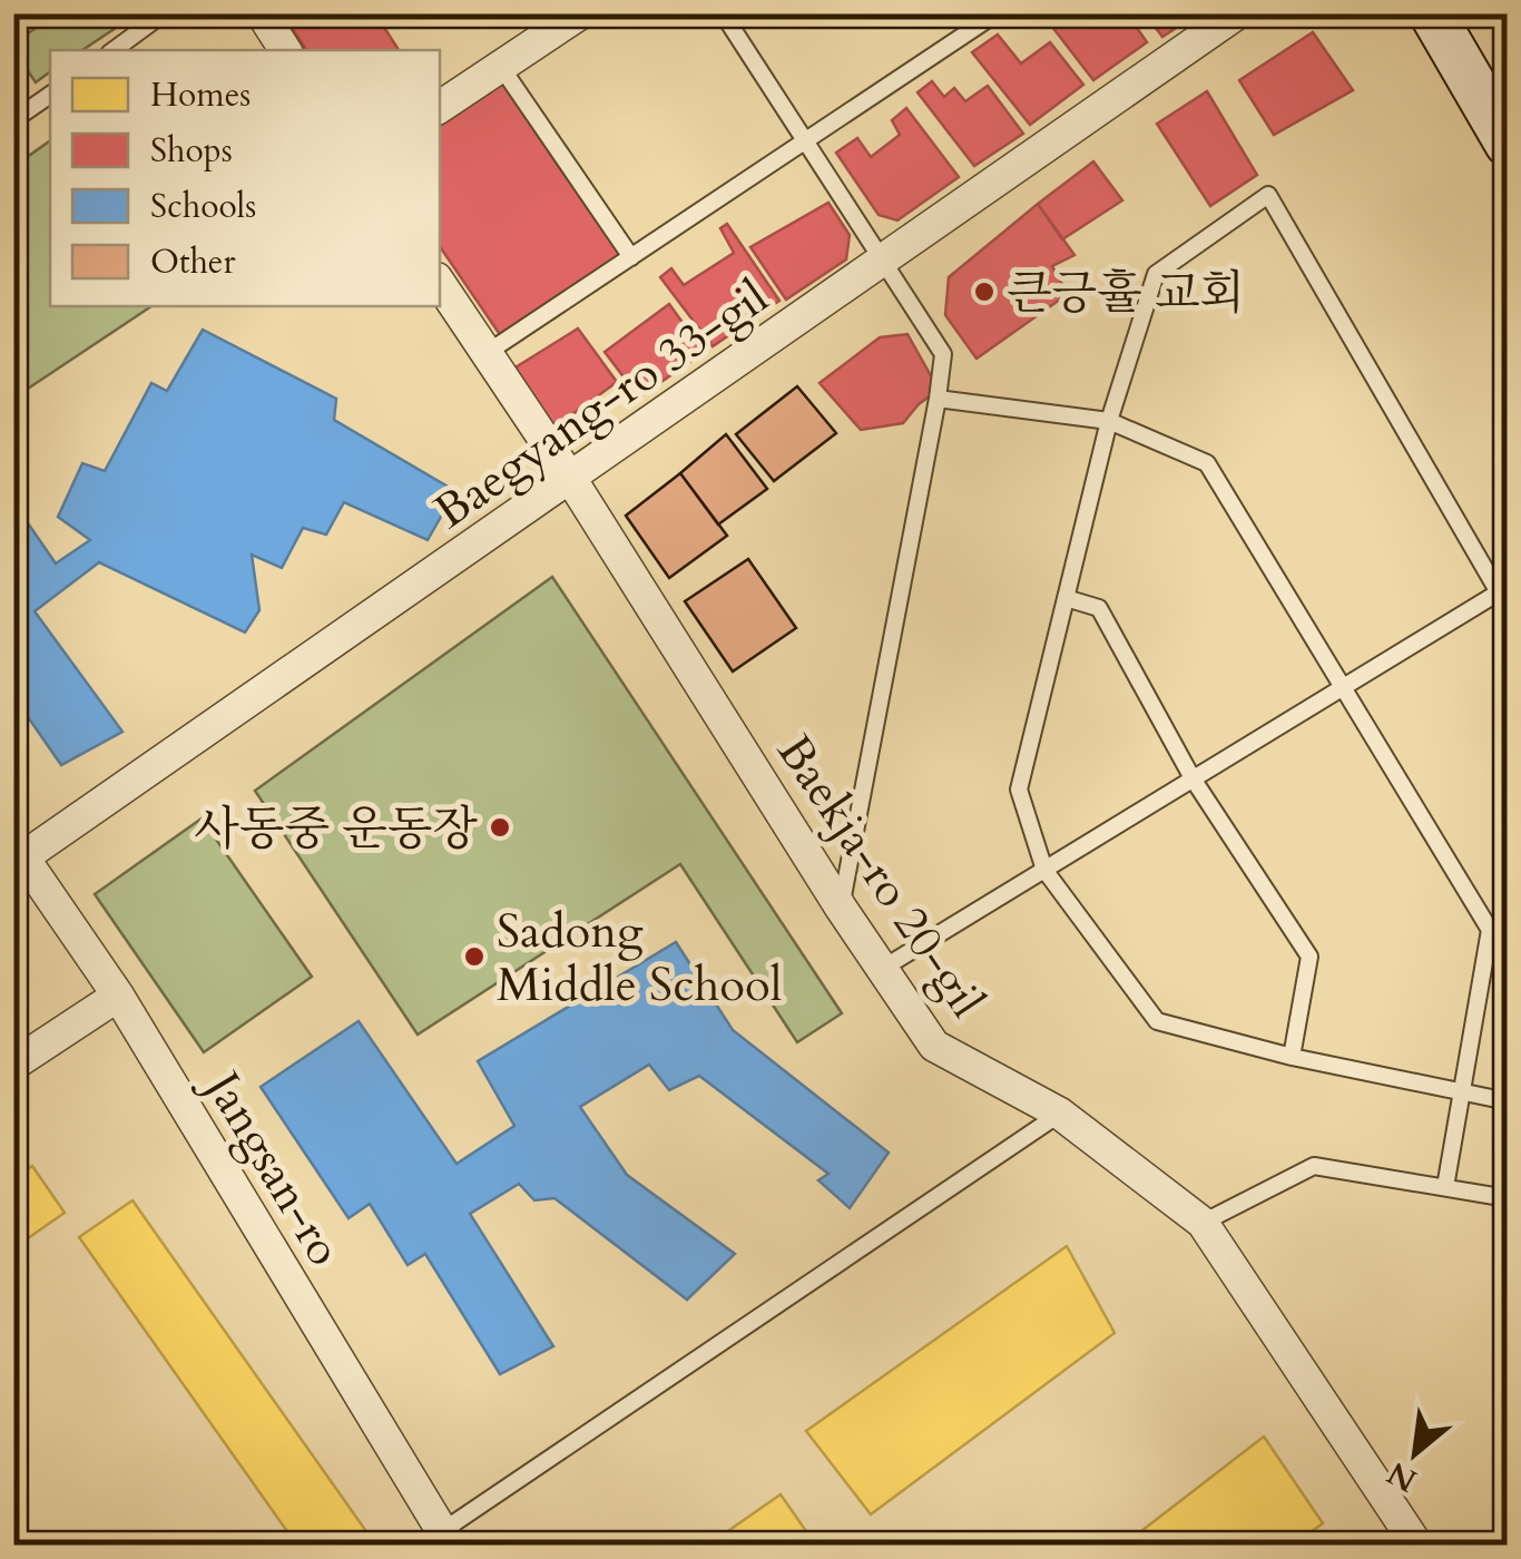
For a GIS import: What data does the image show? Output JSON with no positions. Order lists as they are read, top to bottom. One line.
{"streets":{"street":["Baegyang-ro 33-gil","Baekja-ro 20-gil","Jangsan-ro"]},"crossings":[["Baegyang-ro 33-gil","Baekja-ro 20-gil"],["Baegyang-ro 33-gil","Jangsan-ro"]],"places":["큰긍휼 교회","사동중 운동장","Sadong Middle School"],"legend":["Homes","Shops","Schools","Other"],"north":"bottom left"}
